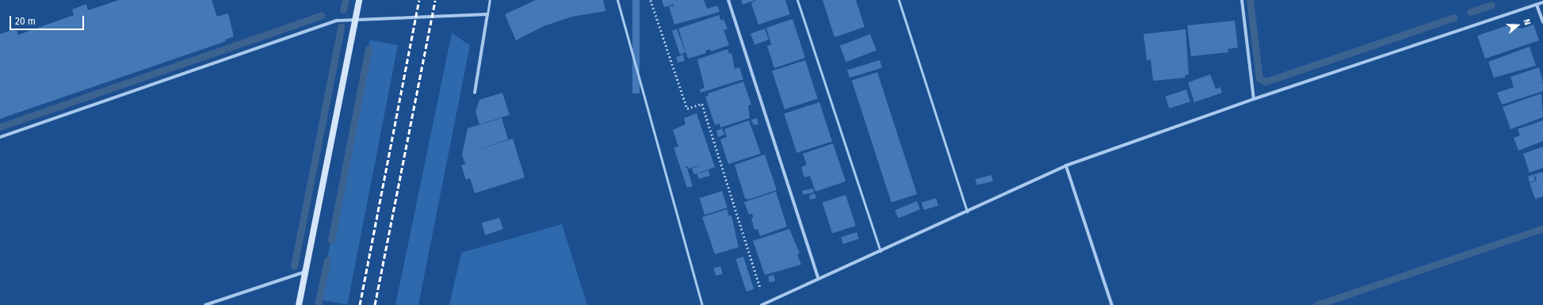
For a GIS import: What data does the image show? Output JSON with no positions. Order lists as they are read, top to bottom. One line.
{"scale_bar":"20 m","north":"right"}
